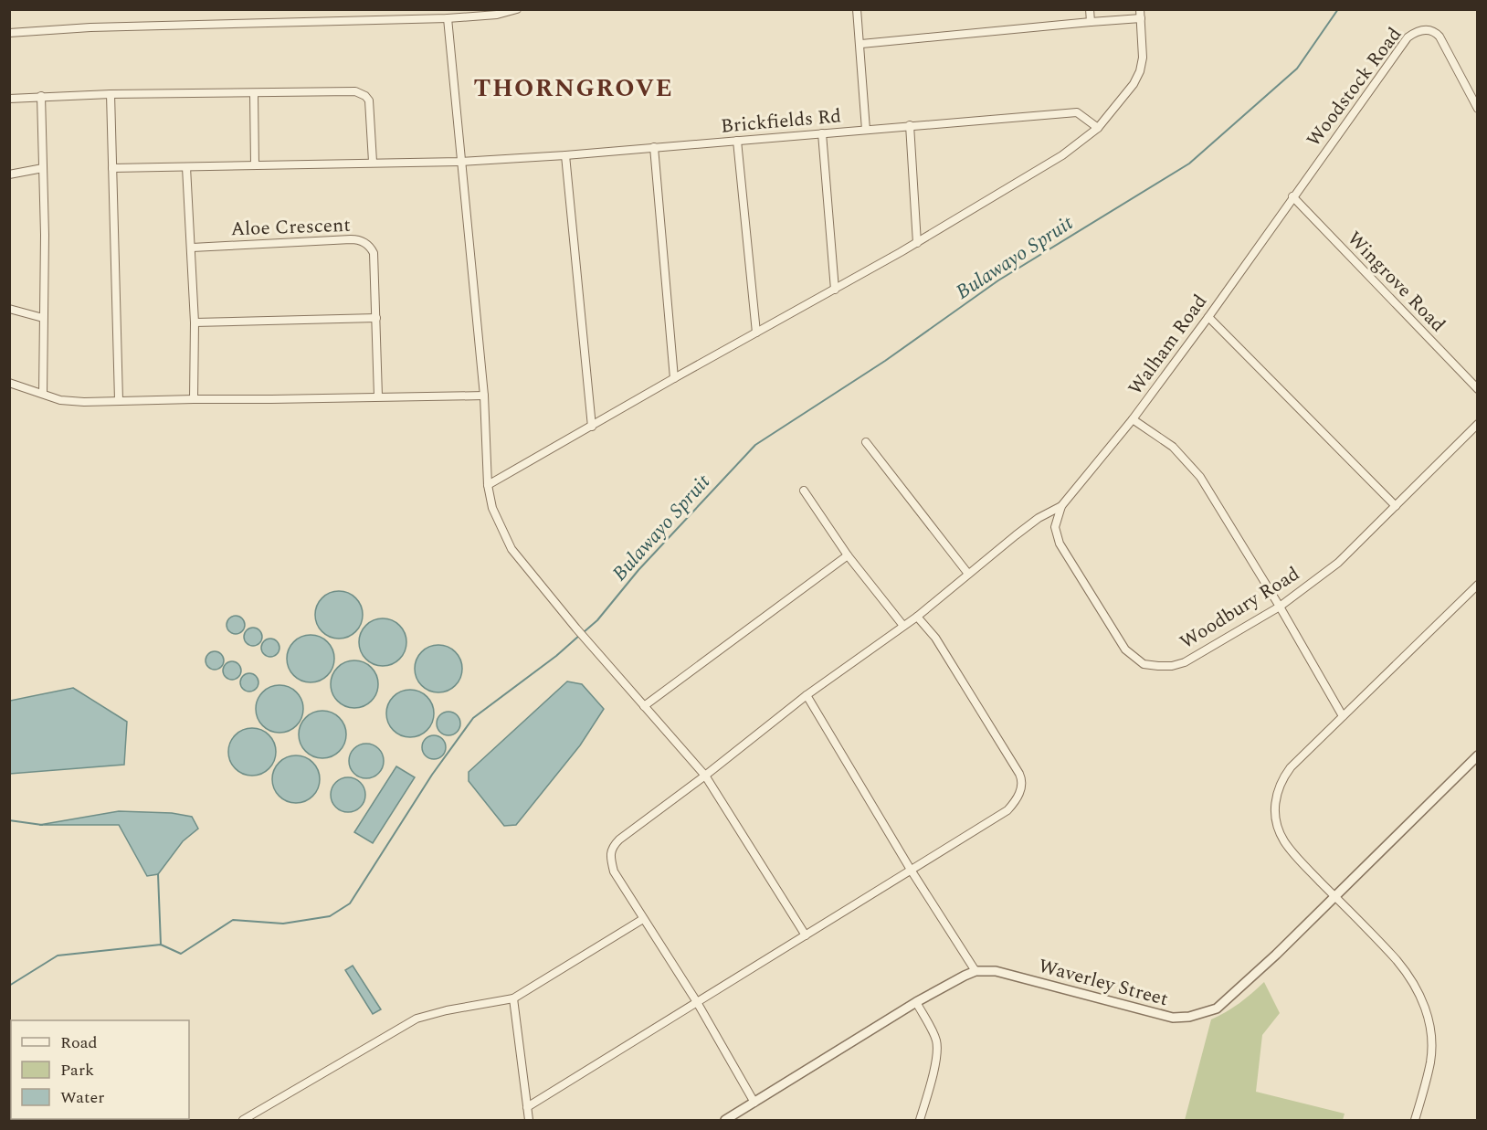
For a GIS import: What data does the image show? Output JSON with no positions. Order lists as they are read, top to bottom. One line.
{"streets":{"street":["Woodstock Road","Brickfields Rd","Aloe Crescent","Wingrove Road","Walham Road","Woodbury Road","Waverley Street"]},"crossings":[["Woodstock Road","Wingrove Road"],["Woodstock Road","Walham Road"],["Wingrove Road","Walham Road"],["Walham Road","Woodbury Road"]],"districts":["THORNGROVE"],"water":["Bulawayo Spruit"],"legend":["Road","Park","Water"]}
